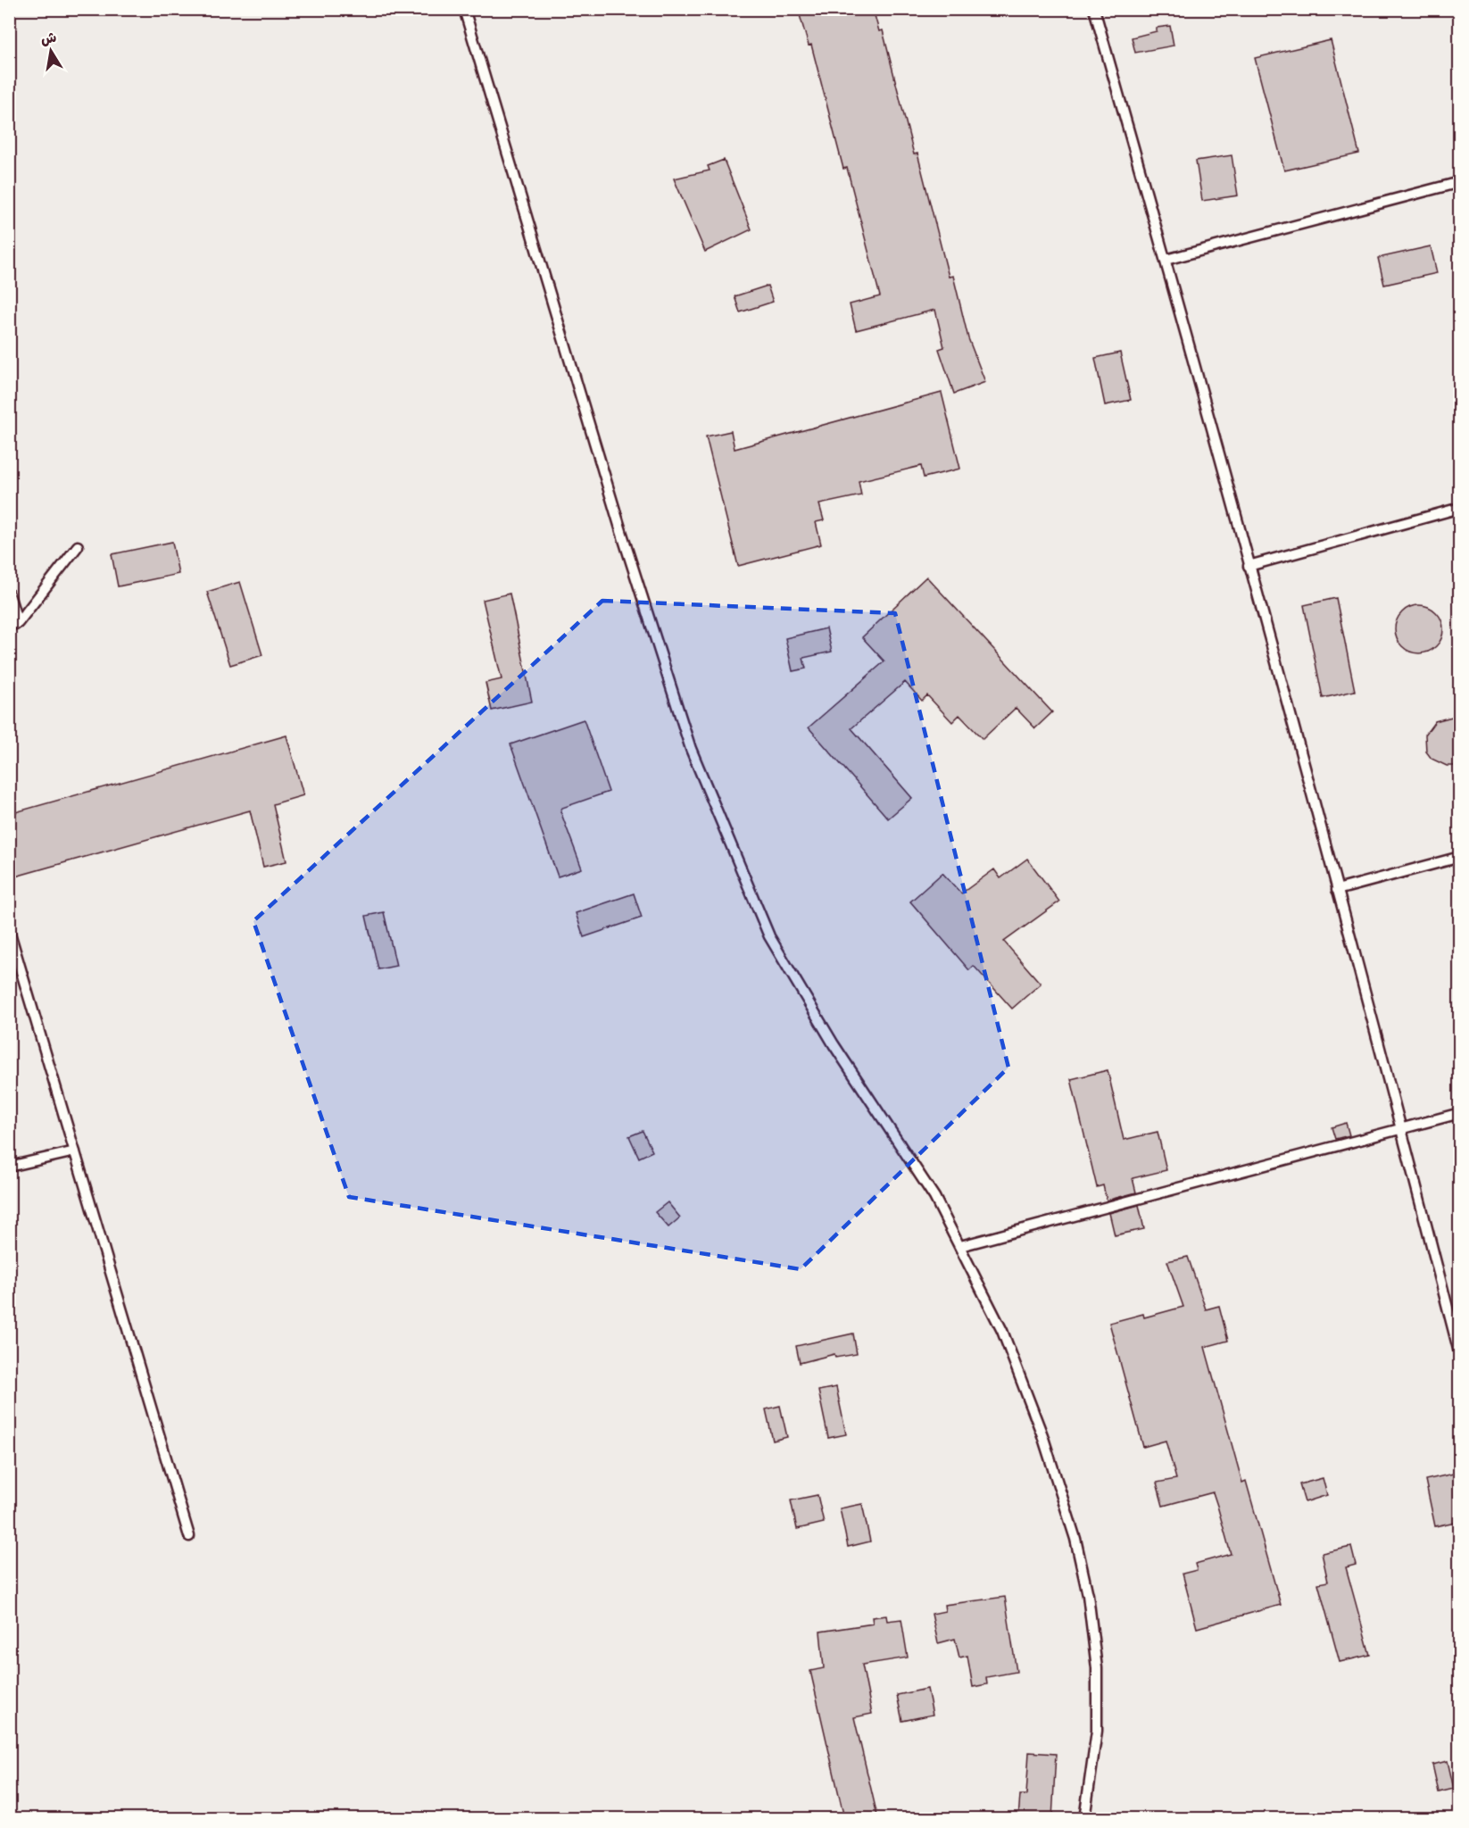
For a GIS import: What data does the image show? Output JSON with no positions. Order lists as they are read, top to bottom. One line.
{"north":"top"}
